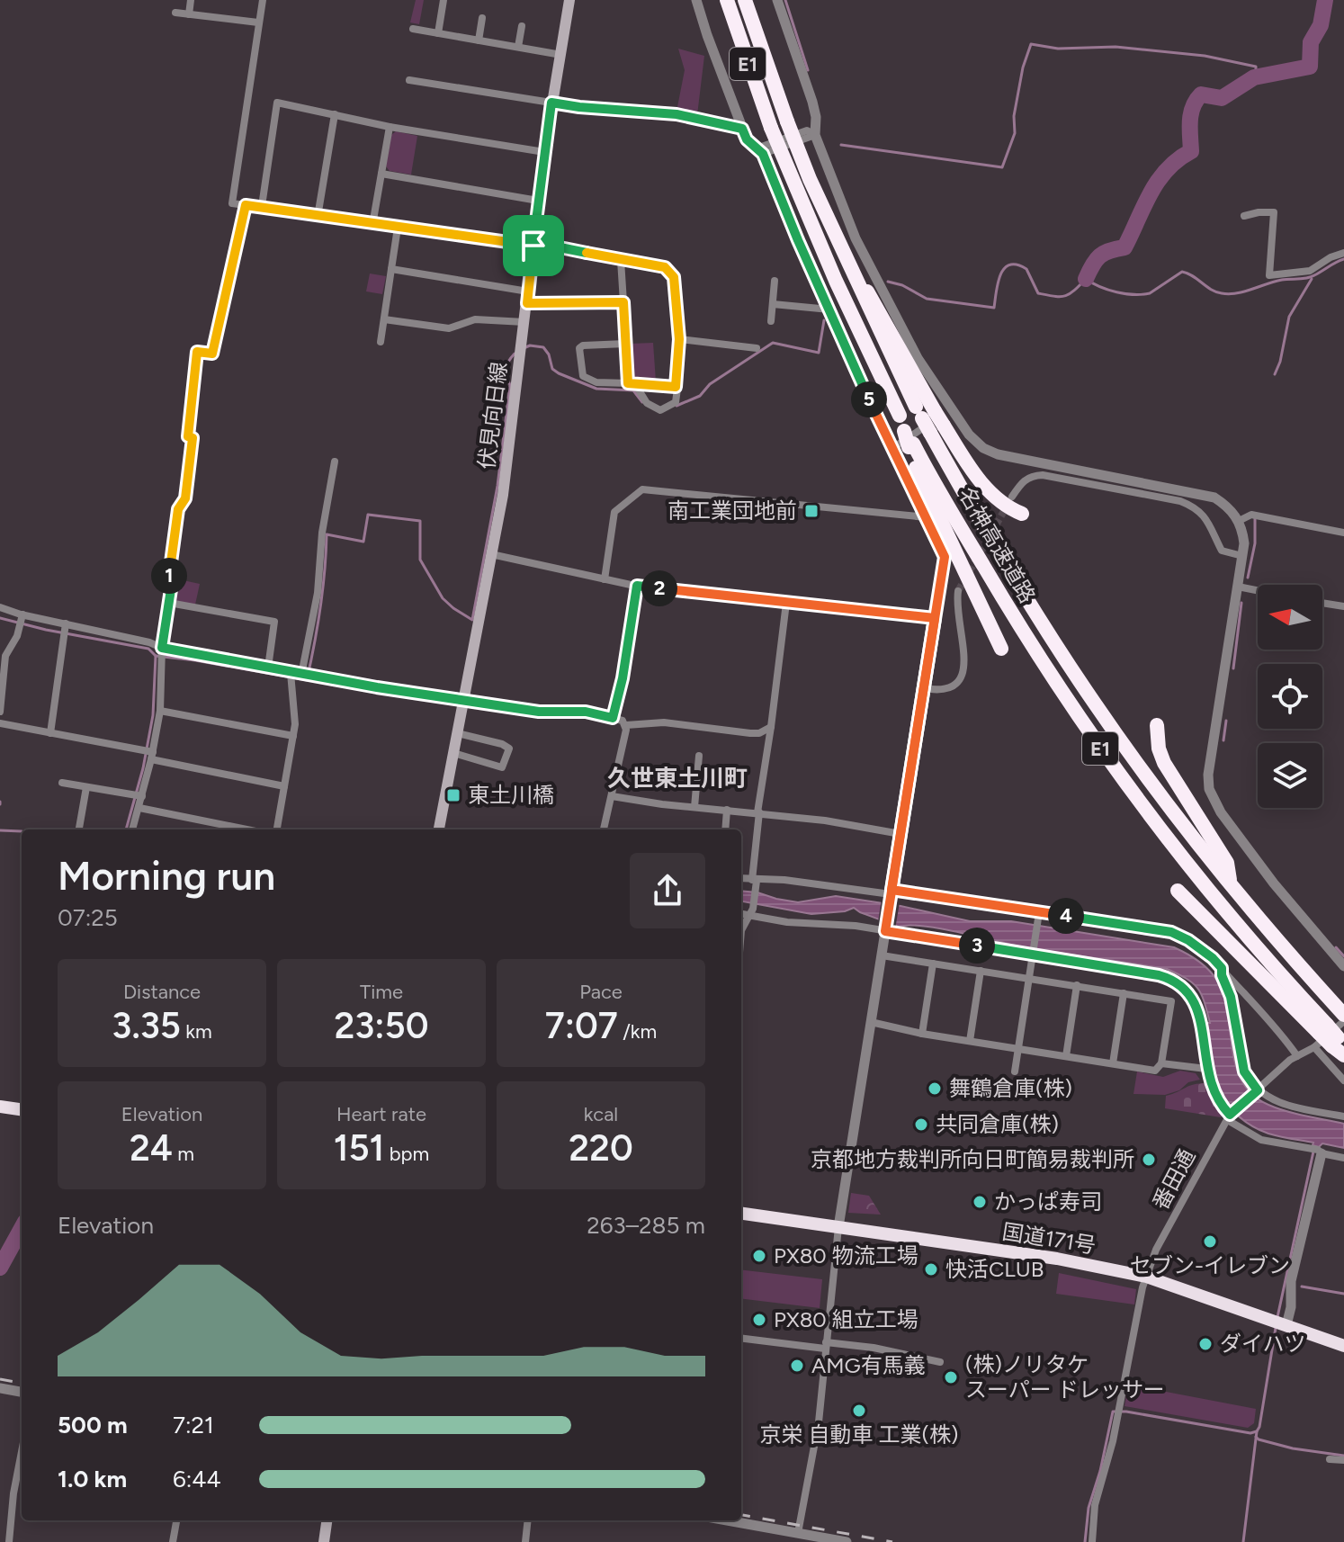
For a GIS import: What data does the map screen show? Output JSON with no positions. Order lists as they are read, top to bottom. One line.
{"streets":{"highway":["E1","名神高速道路","国道171号"],"main road":["伏見向日線"],"street":["番田通"]},"crossings":[["名神高速道路","番田通"],["番田通","国道171号"]],"districts":["久世東土川町"],"places":{"transit":["南工業団地前","東土川橋"],"other":["舞鶴倉庫(株)","共同倉庫(株)","京都地方裁判所向日町簡易裁判所","かっぱ寿司","セブン-イレブン","PX80 物流工場","快活CLUB","PX80 組立工場","ダイハツ","AMG有馬義","(株)ノリタケ スーパー ドレッサー","京栄 自動車 工業(株)"]},"north":"left","page":{"pins":["5","1","2","4","3"],"heading":["Morning run","07:25"],"stats":[["Distance","3.35 km"],["Time","23:50"],["Pace","7:07 /km"],["Elevation","24 m"],["Heart rate","151 bpm"],["kcal","220"]],"chart":["Elevation","263–285 m"],"list":[{"name":"500 m","note":"7:21"},{"name":"1.0 km","note":"6:44"}]}}
